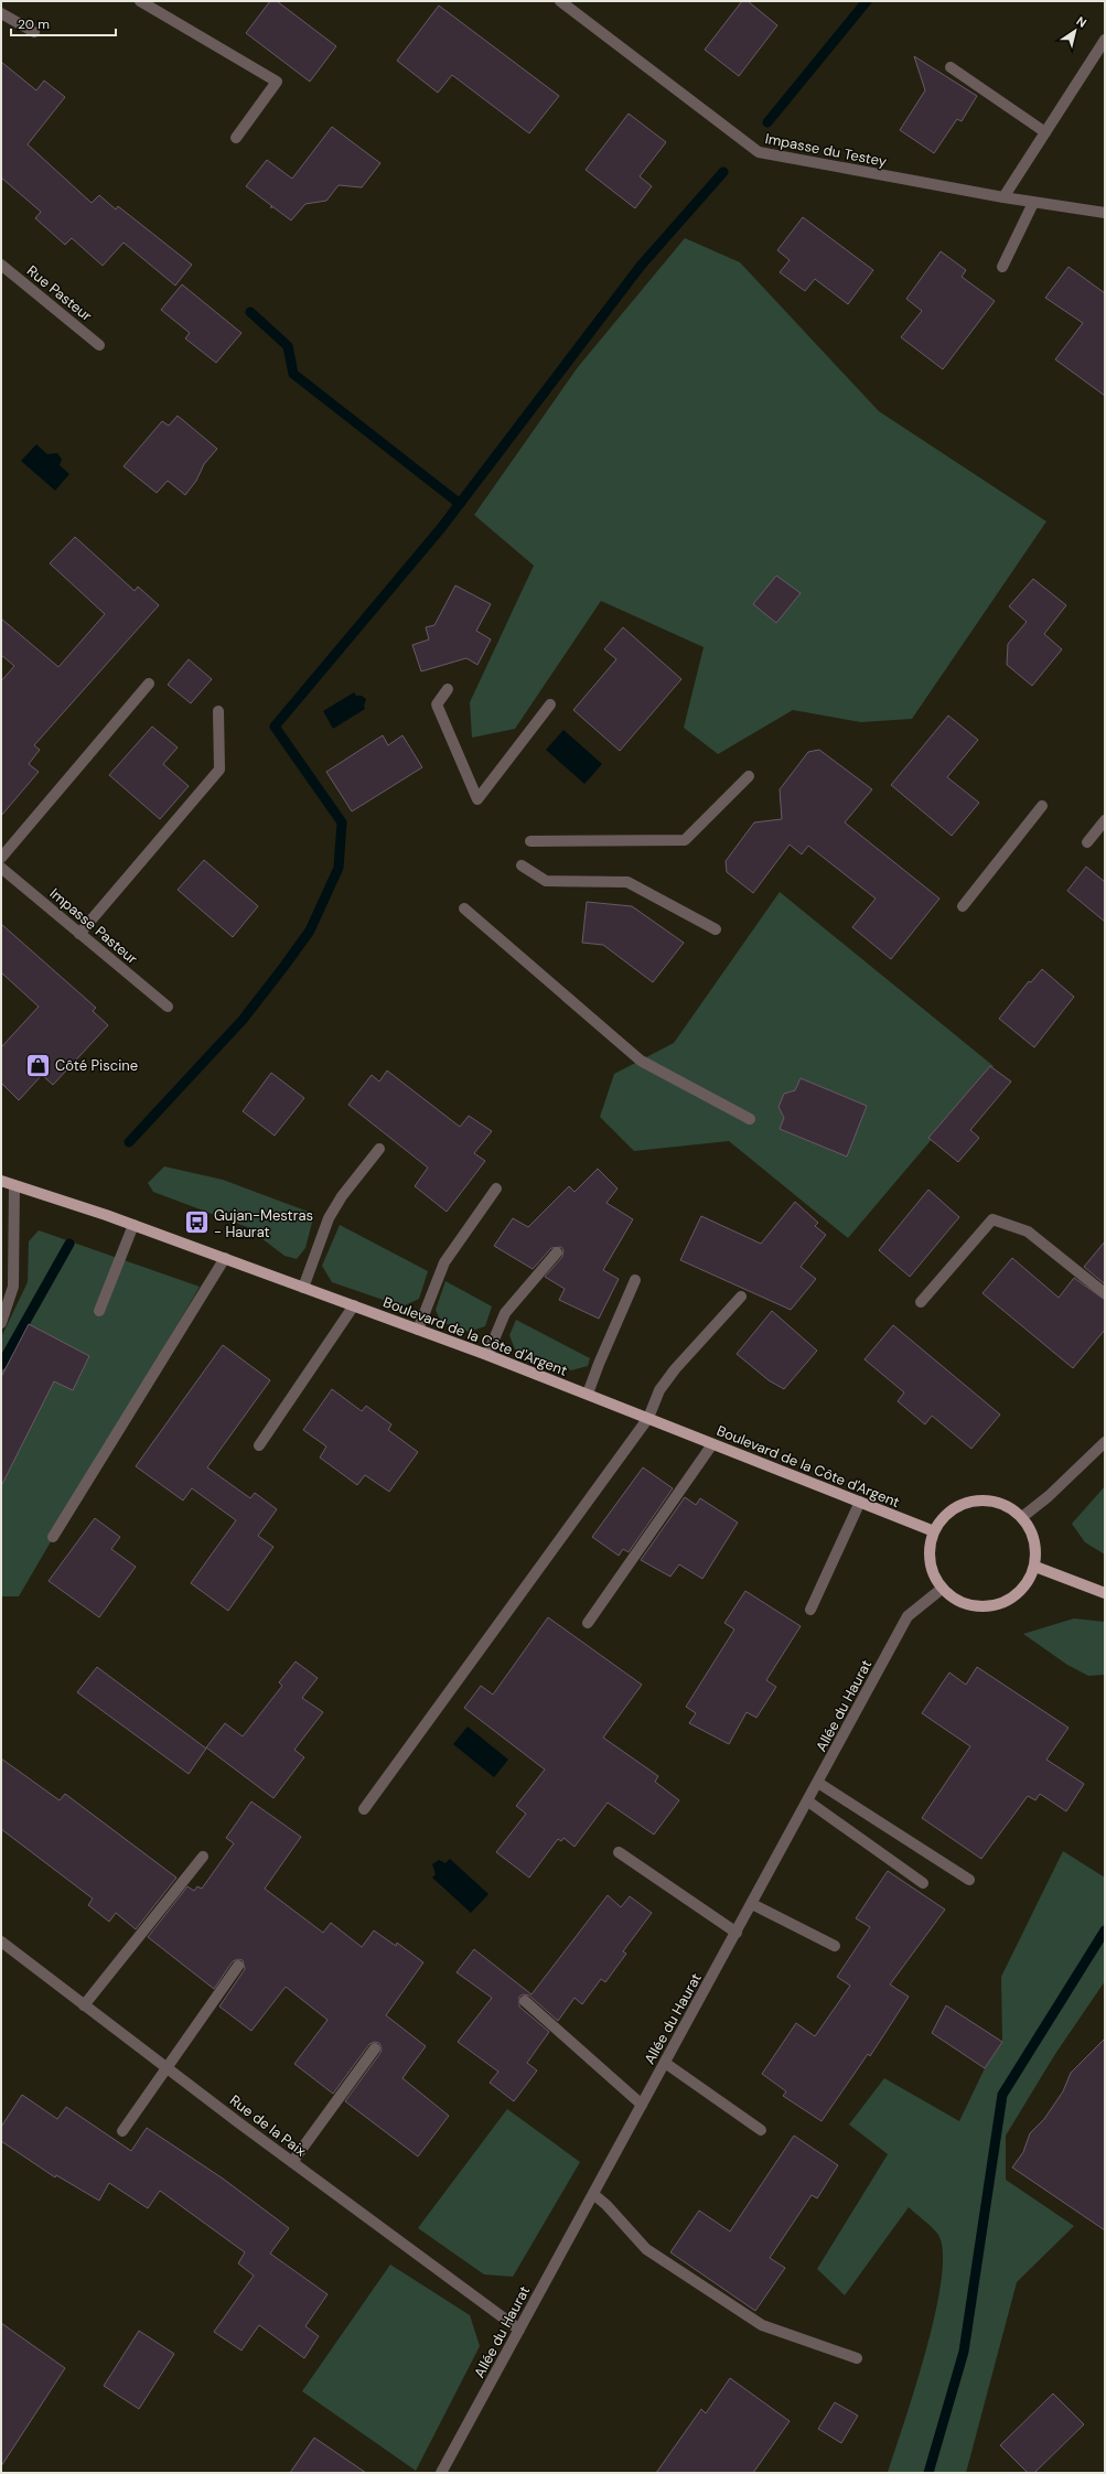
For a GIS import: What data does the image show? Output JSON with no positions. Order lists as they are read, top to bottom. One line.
{"streets":{"main road":["Boulevard de la Côte d'Argent"],"street":["Impasse du Testey","Rue Pasteur","Impasse Pasteur","Allée du Haurat","Rue de la Paix"]},"crossings":[["Boulevard de la Côte d'Argent","Allée du Haurat"],["Allée du Haurat","Rue de la Paix"]],"places":{"shop":["Côté Piscine"],"bus stop":["Gujan-Mestras - Haurat"]},"scale_bar":"20 m","north":"top right"}
